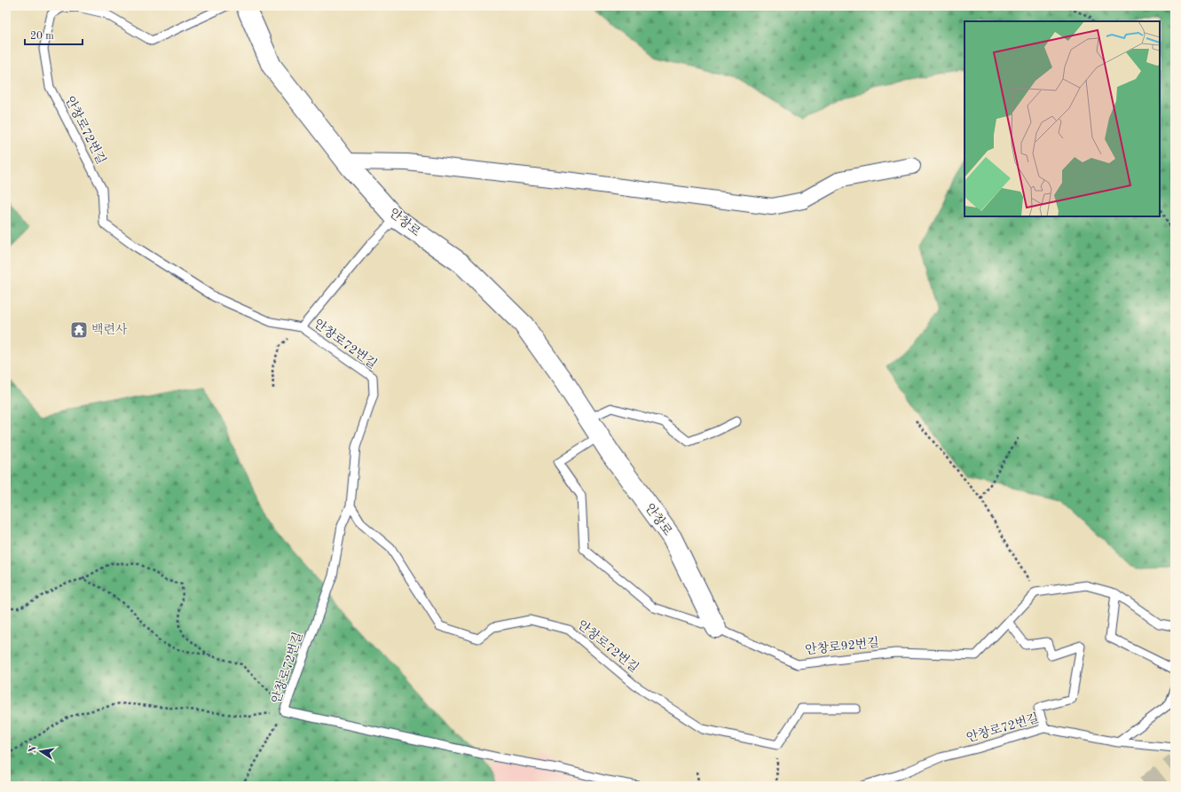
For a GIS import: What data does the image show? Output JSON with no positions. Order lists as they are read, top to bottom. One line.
{"streets":{"street":["안창로"],"lane":["안창로72번길","안창로92번길"]},"crossings":[["안창로72번길","안창로"],["안창로","안창로92번길"]],"places":{"temple":["백련사"]},"scale_bar":"20 m","north":"left"}
